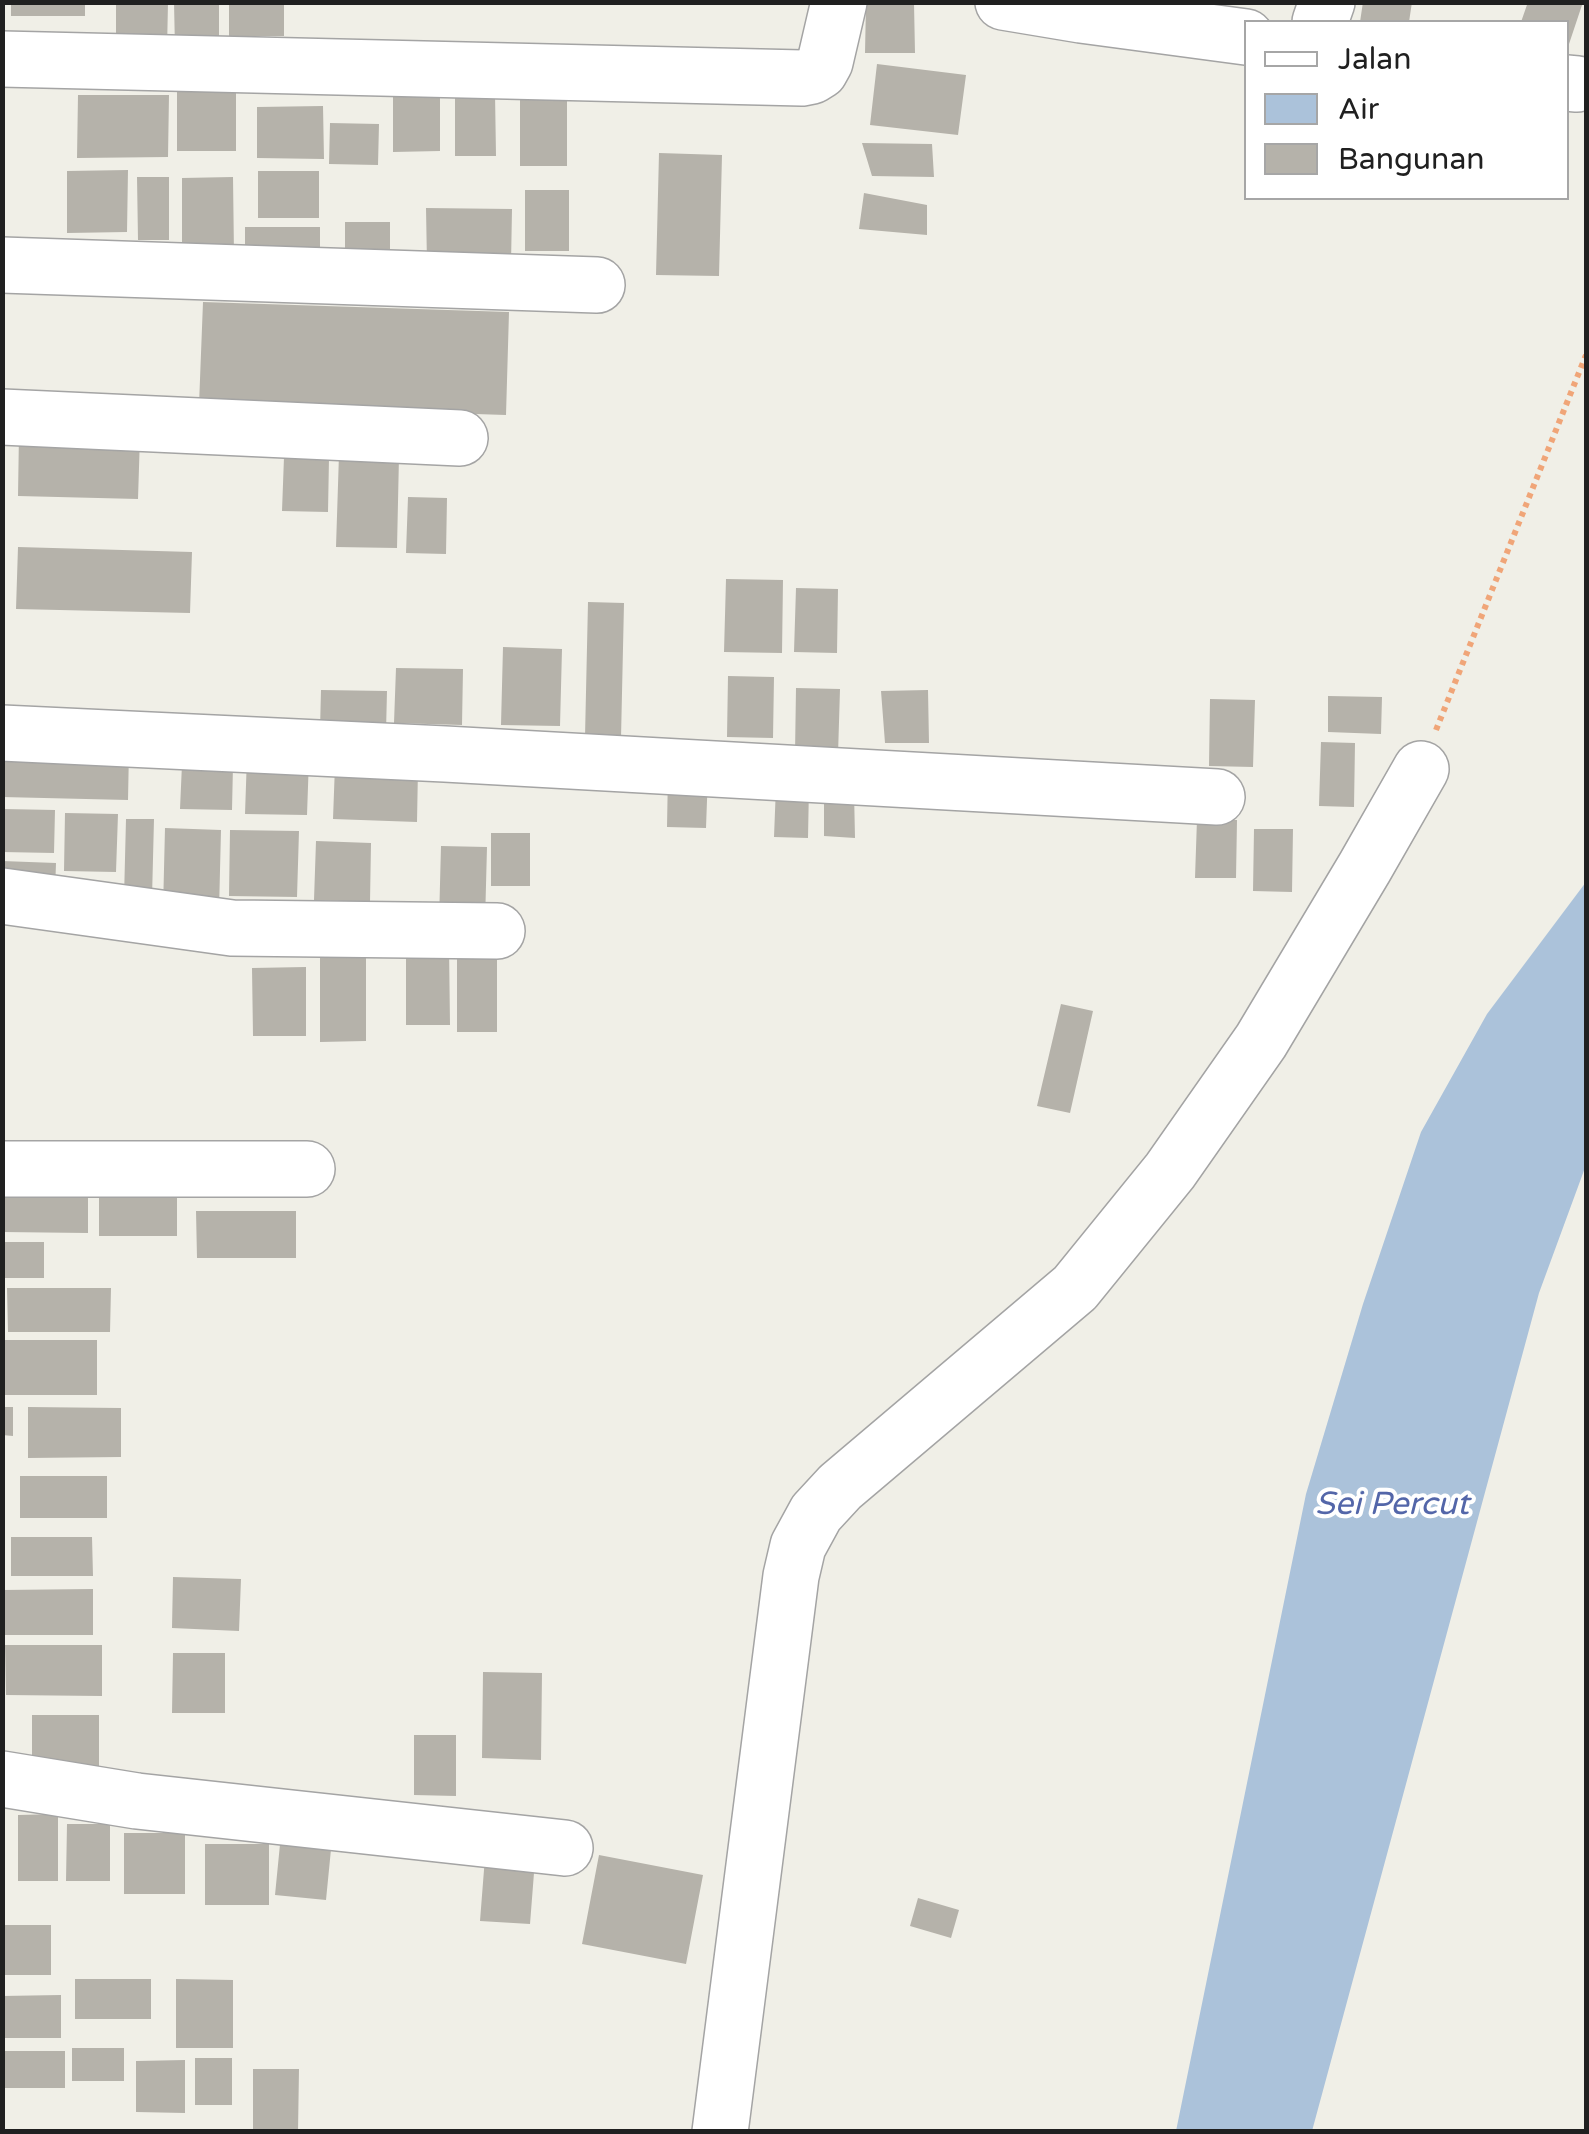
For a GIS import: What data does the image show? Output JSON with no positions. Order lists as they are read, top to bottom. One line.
{"water":["Sei Percut"],"legend":["Jalan","Air","Bangunan"]}
